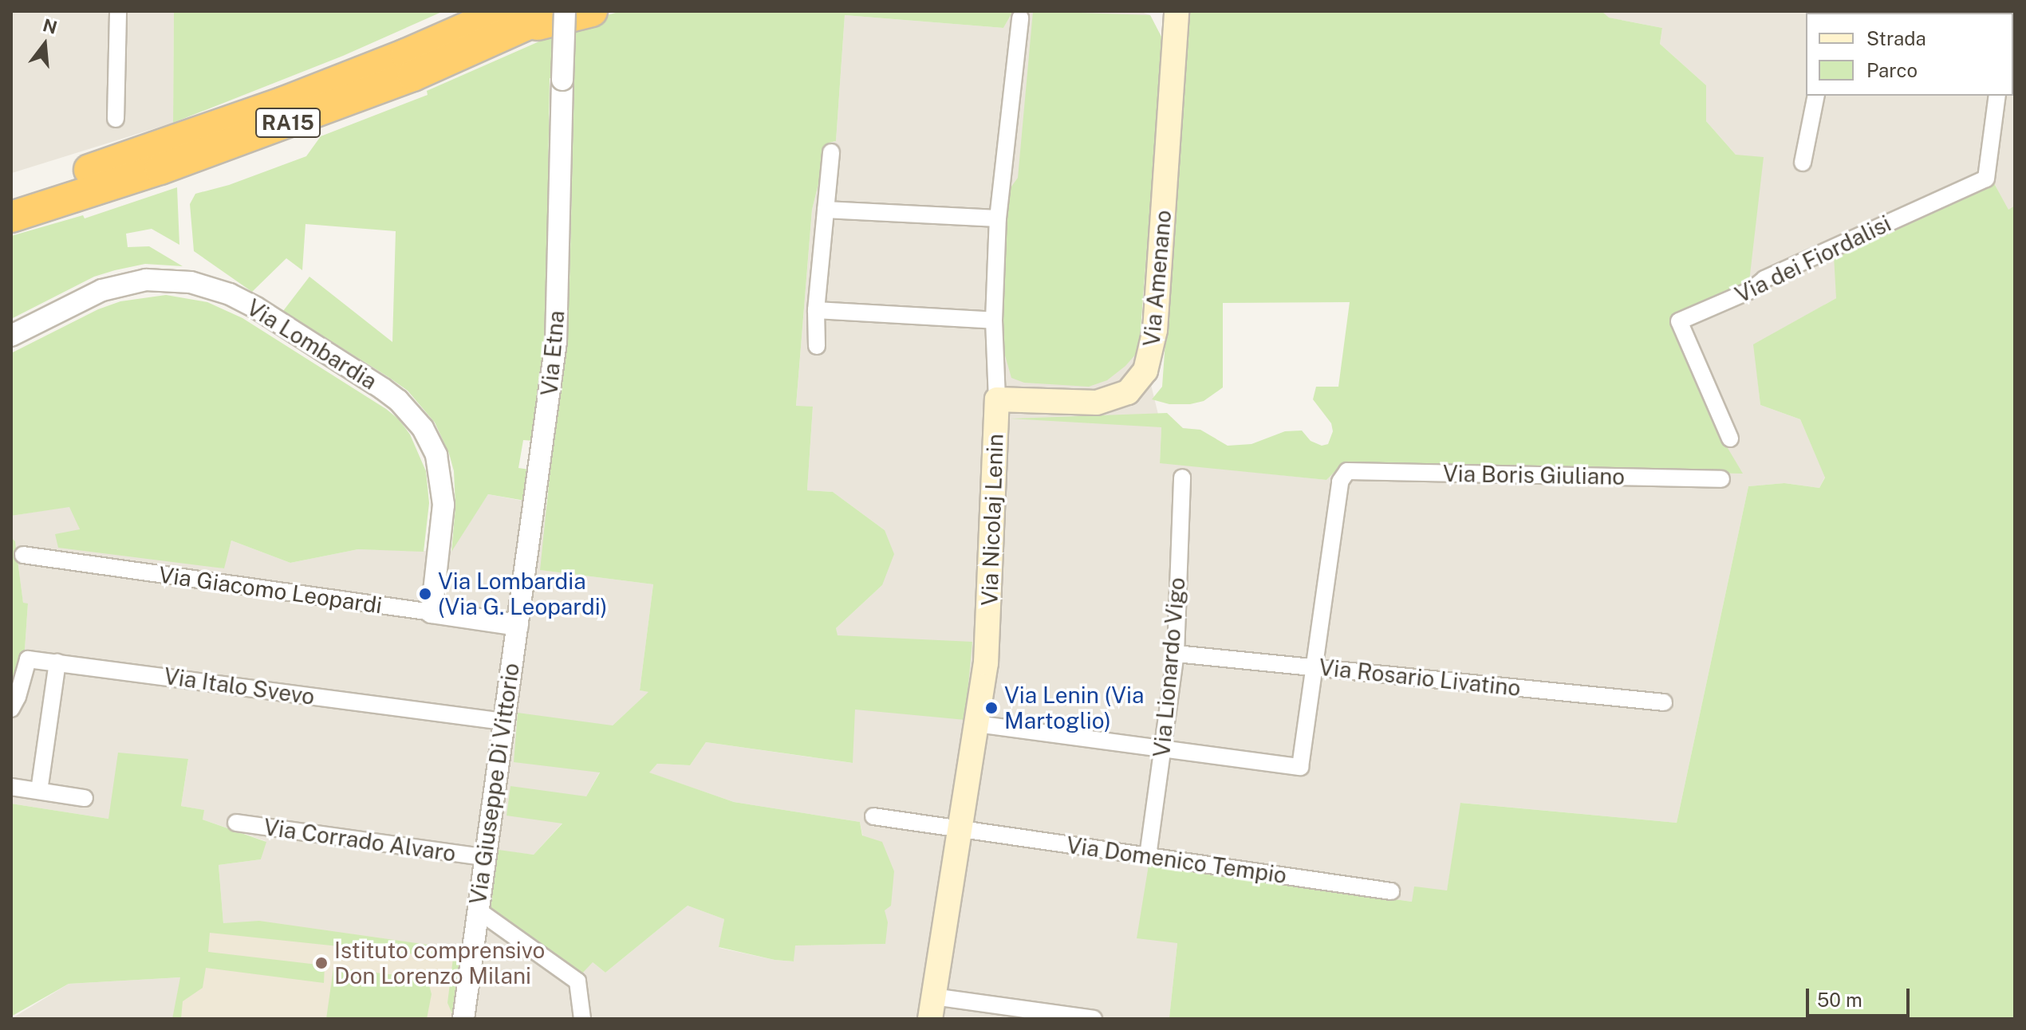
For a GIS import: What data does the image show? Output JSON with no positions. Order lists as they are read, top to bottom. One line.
{"streets":{"highway":["RA15"],"main road":["Via Amenano","Via Nicolaj Lenin"],"street":["Via dei Fiordalisi","Via Lombardia","Via Etna","Via Boris Giuliano","Via Giacomo Leopardi","Via Lionardo Vigo","Via Rosario Livatino","Via Italo Svevo","Via Giuseppe Di Vittorio","Via Corrado Alvaro","Via Domenico Tempio"]},"crossings":[["Via Amenano","Via Nicolaj Lenin"],["Via Lombardia","Via Giacomo Leopardi"],["Via Etna","Via Giacomo Leopardi"],["Via Etna","Via Giuseppe Di Vittorio"],["Via Boris Giuliano","Via Rosario Livatino"],["Via Nicolaj Lenin","Via Domenico Tempio"],["Via Giacomo Leopardi","Via Giuseppe Di Vittorio"],["Via Lionardo Vigo","Via Rosario Livatino"],["Via Lionardo Vigo","Via Domenico Tempio"],["Via Italo Svevo","Via Giuseppe Di Vittorio"],["Via Giuseppe Di Vittorio","Via Corrado Alvaro"]],"places":["Via Lombardia (Via G. Leopardi)","Via Lenin (Via Martoglio)","Istituto comprensivo Don Lorenzo Milani"],"legend":["Strada","Parco"],"scale_bar":"50 m","north":"top"}
